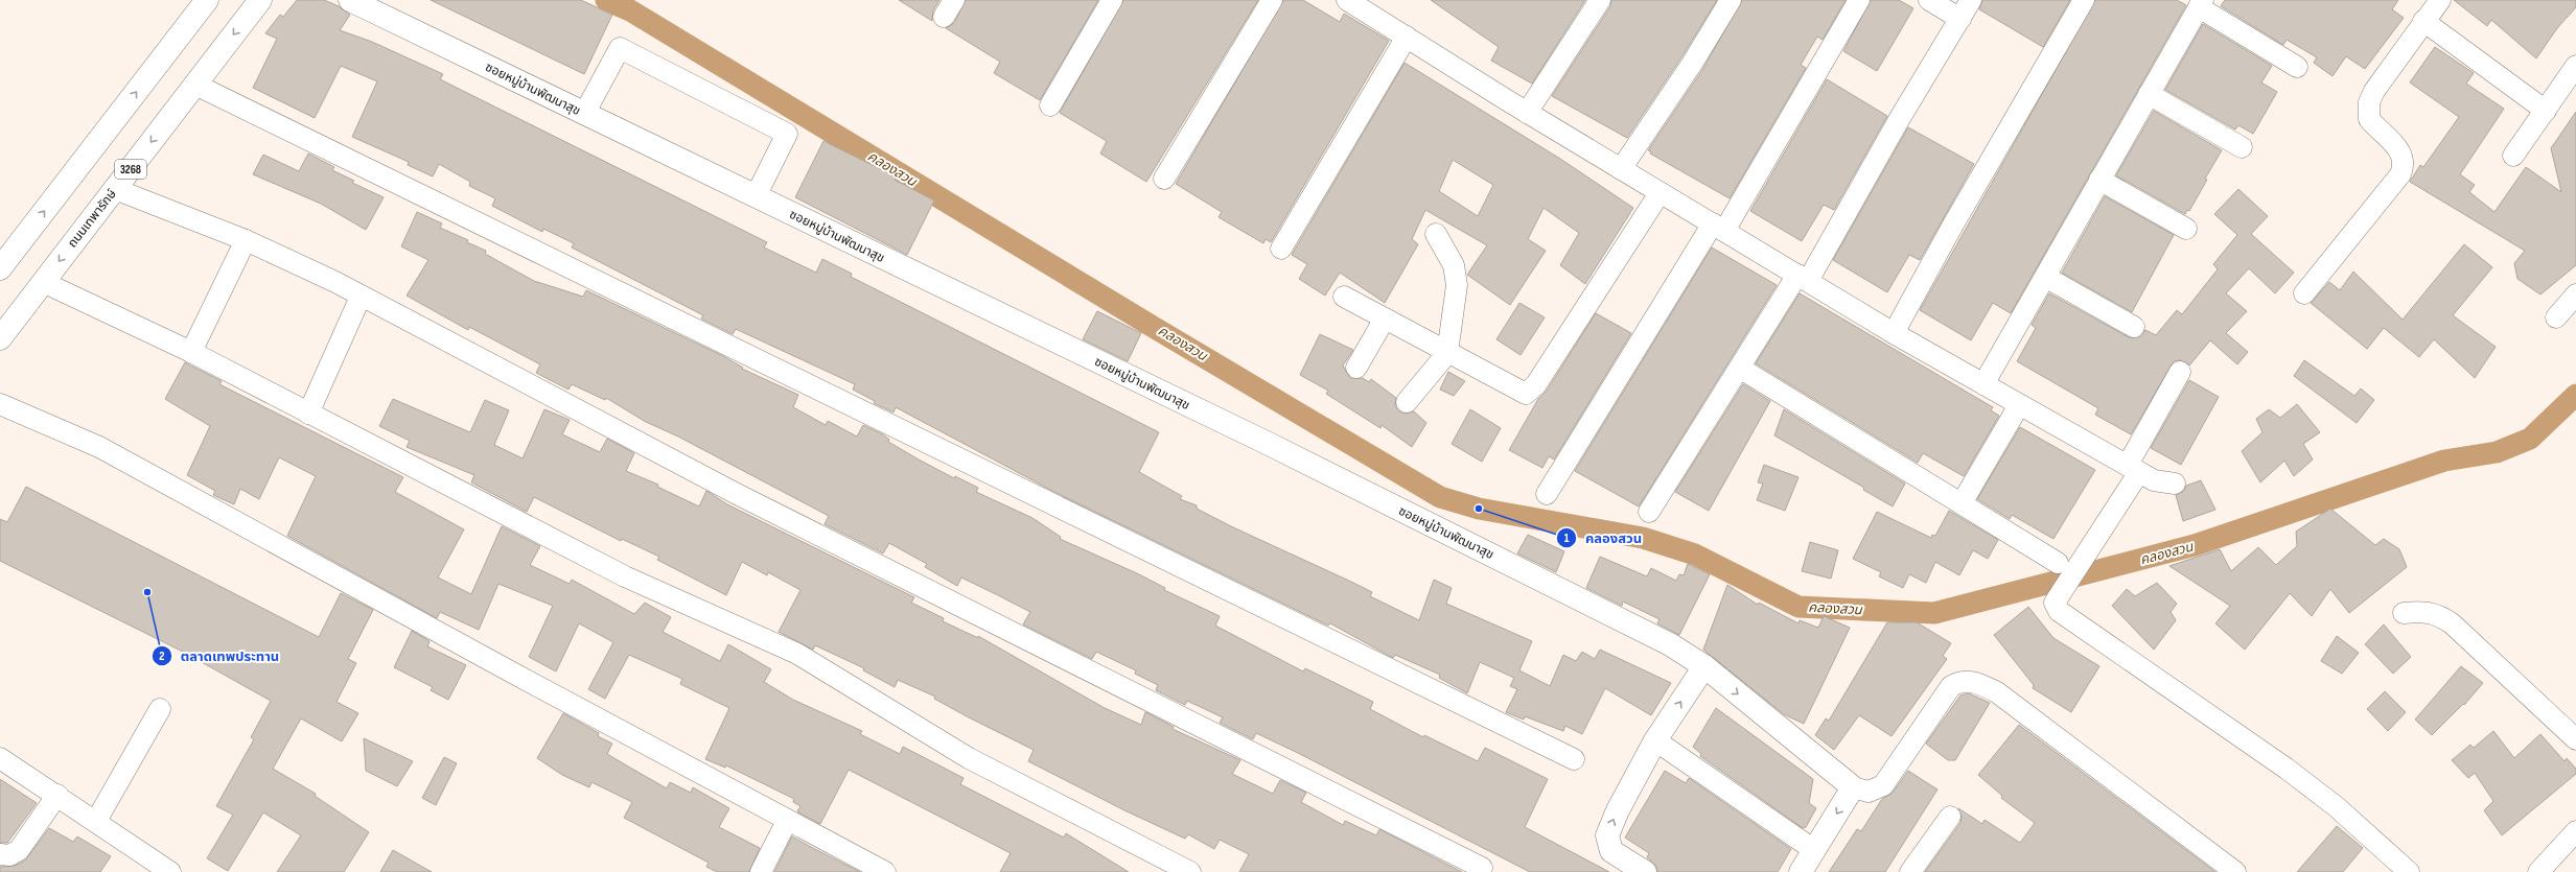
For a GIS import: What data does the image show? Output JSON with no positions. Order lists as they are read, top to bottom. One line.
{"streets":{"street":["ซอยหมู่บ้านพัฒนาสุข","3268","ถนนเทพารักษ์"]},"water":["คลองสวน"],"places":["คลองสวน","ตลาดเทพประทาน"]}
